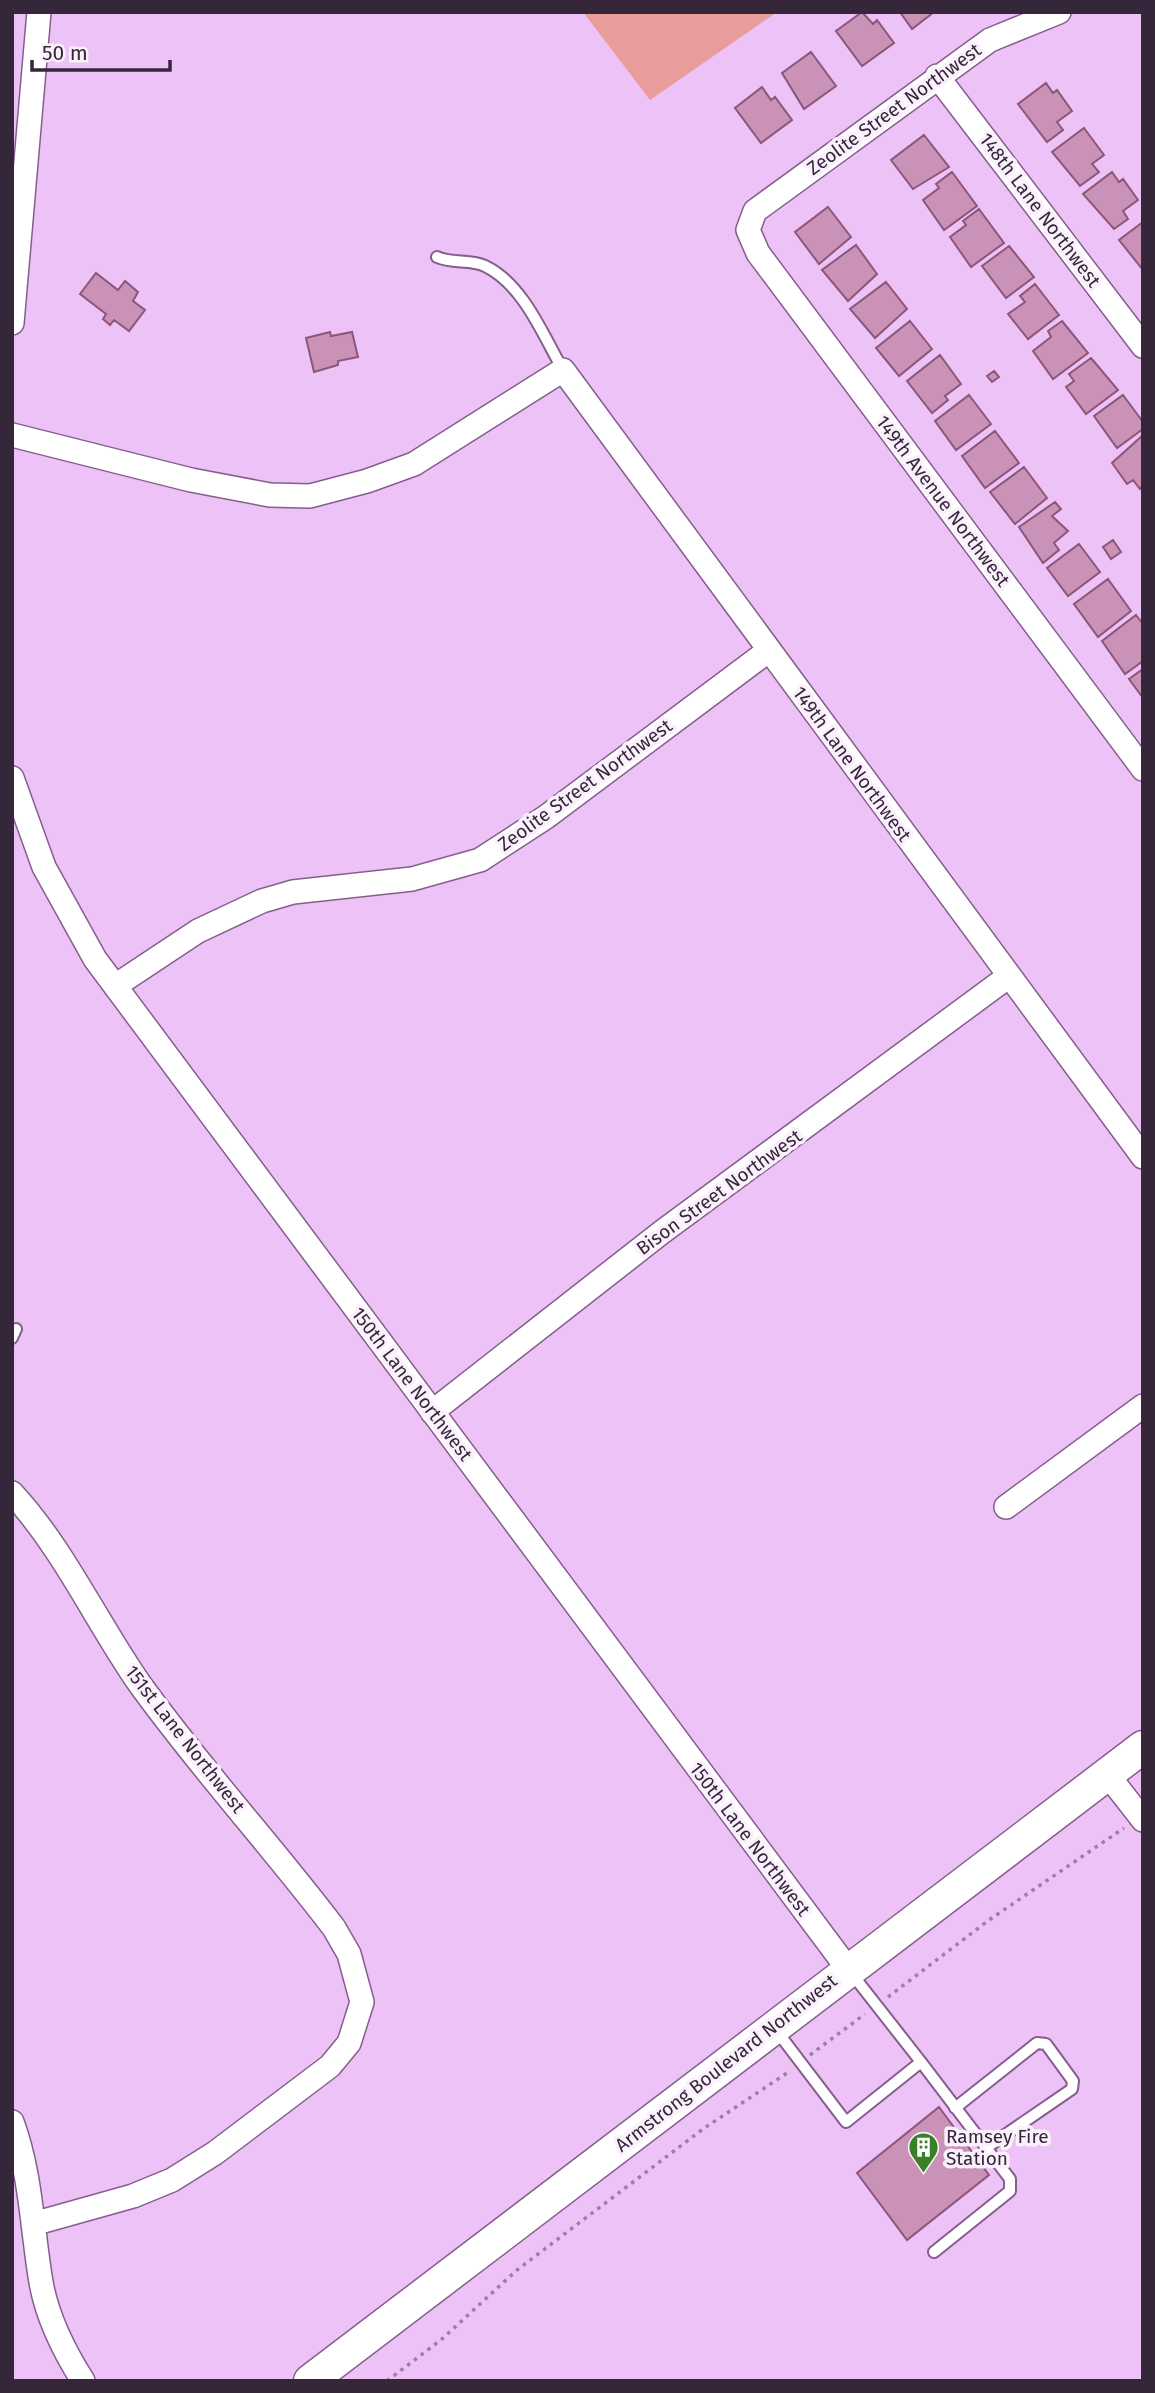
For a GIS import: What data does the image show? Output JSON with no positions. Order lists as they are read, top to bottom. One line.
{"streets":{"main road":["Armstrong Boulevard Northwest"],"street":["Zeolite Street Northwest","148th Lane Northwest","149th Avenue Northwest","149th Lane Northwest","Bison Street Northwest","150th Lane Northwest","151st Lane Northwest"]},"crossings":[["Zeolite Street Northwest","148th Lane Northwest"],["Zeolite Street Northwest","149th Avenue Northwest"],["Zeolite Street Northwest","149th Lane Northwest"],["Zeolite Street Northwest","150th Lane Northwest"],["149th Lane Northwest","Bison Street Northwest"],["Bison Street Northwest","150th Lane Northwest"],["150th Lane Northwest","Armstrong Boulevard Northwest"]],"places":{"building":["Ramsey Fire Station"]},"scale_bar":"50 m"}
